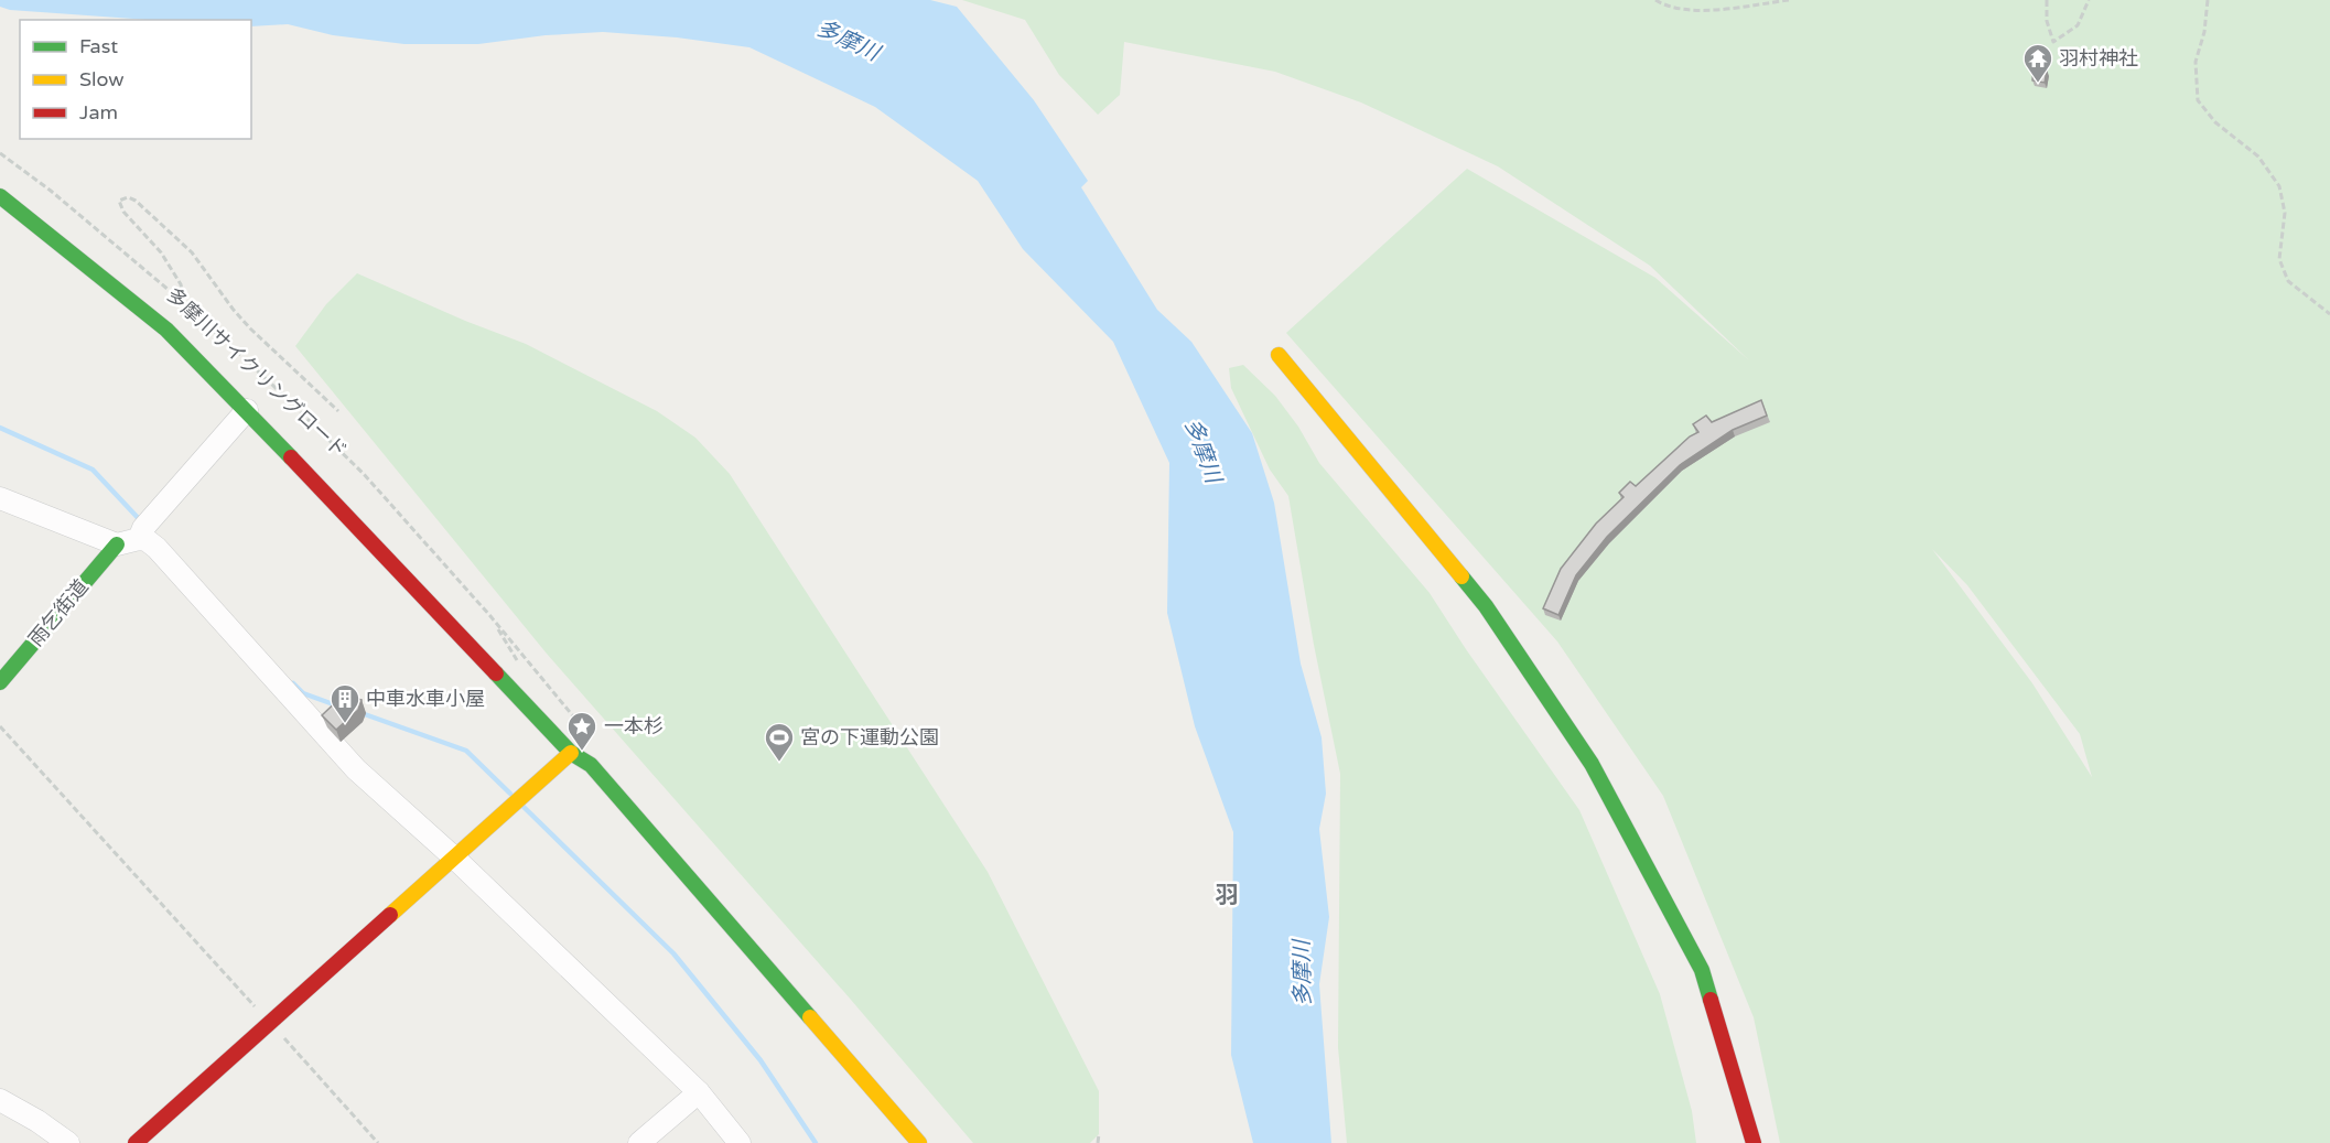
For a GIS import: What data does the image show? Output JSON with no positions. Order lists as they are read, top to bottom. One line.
{"streets":{"street":["雨乞街道"],"path":["多摩川サイクリングロード"]},"districts":["羽"],"water":["多摩川"],"places":{"temple":["羽村神社"],"building":["中車水車小屋"],"place":["一本杉"],"sports":["宮の下運動公園"]},"legend":["Fast","Slow","Jam"]}
